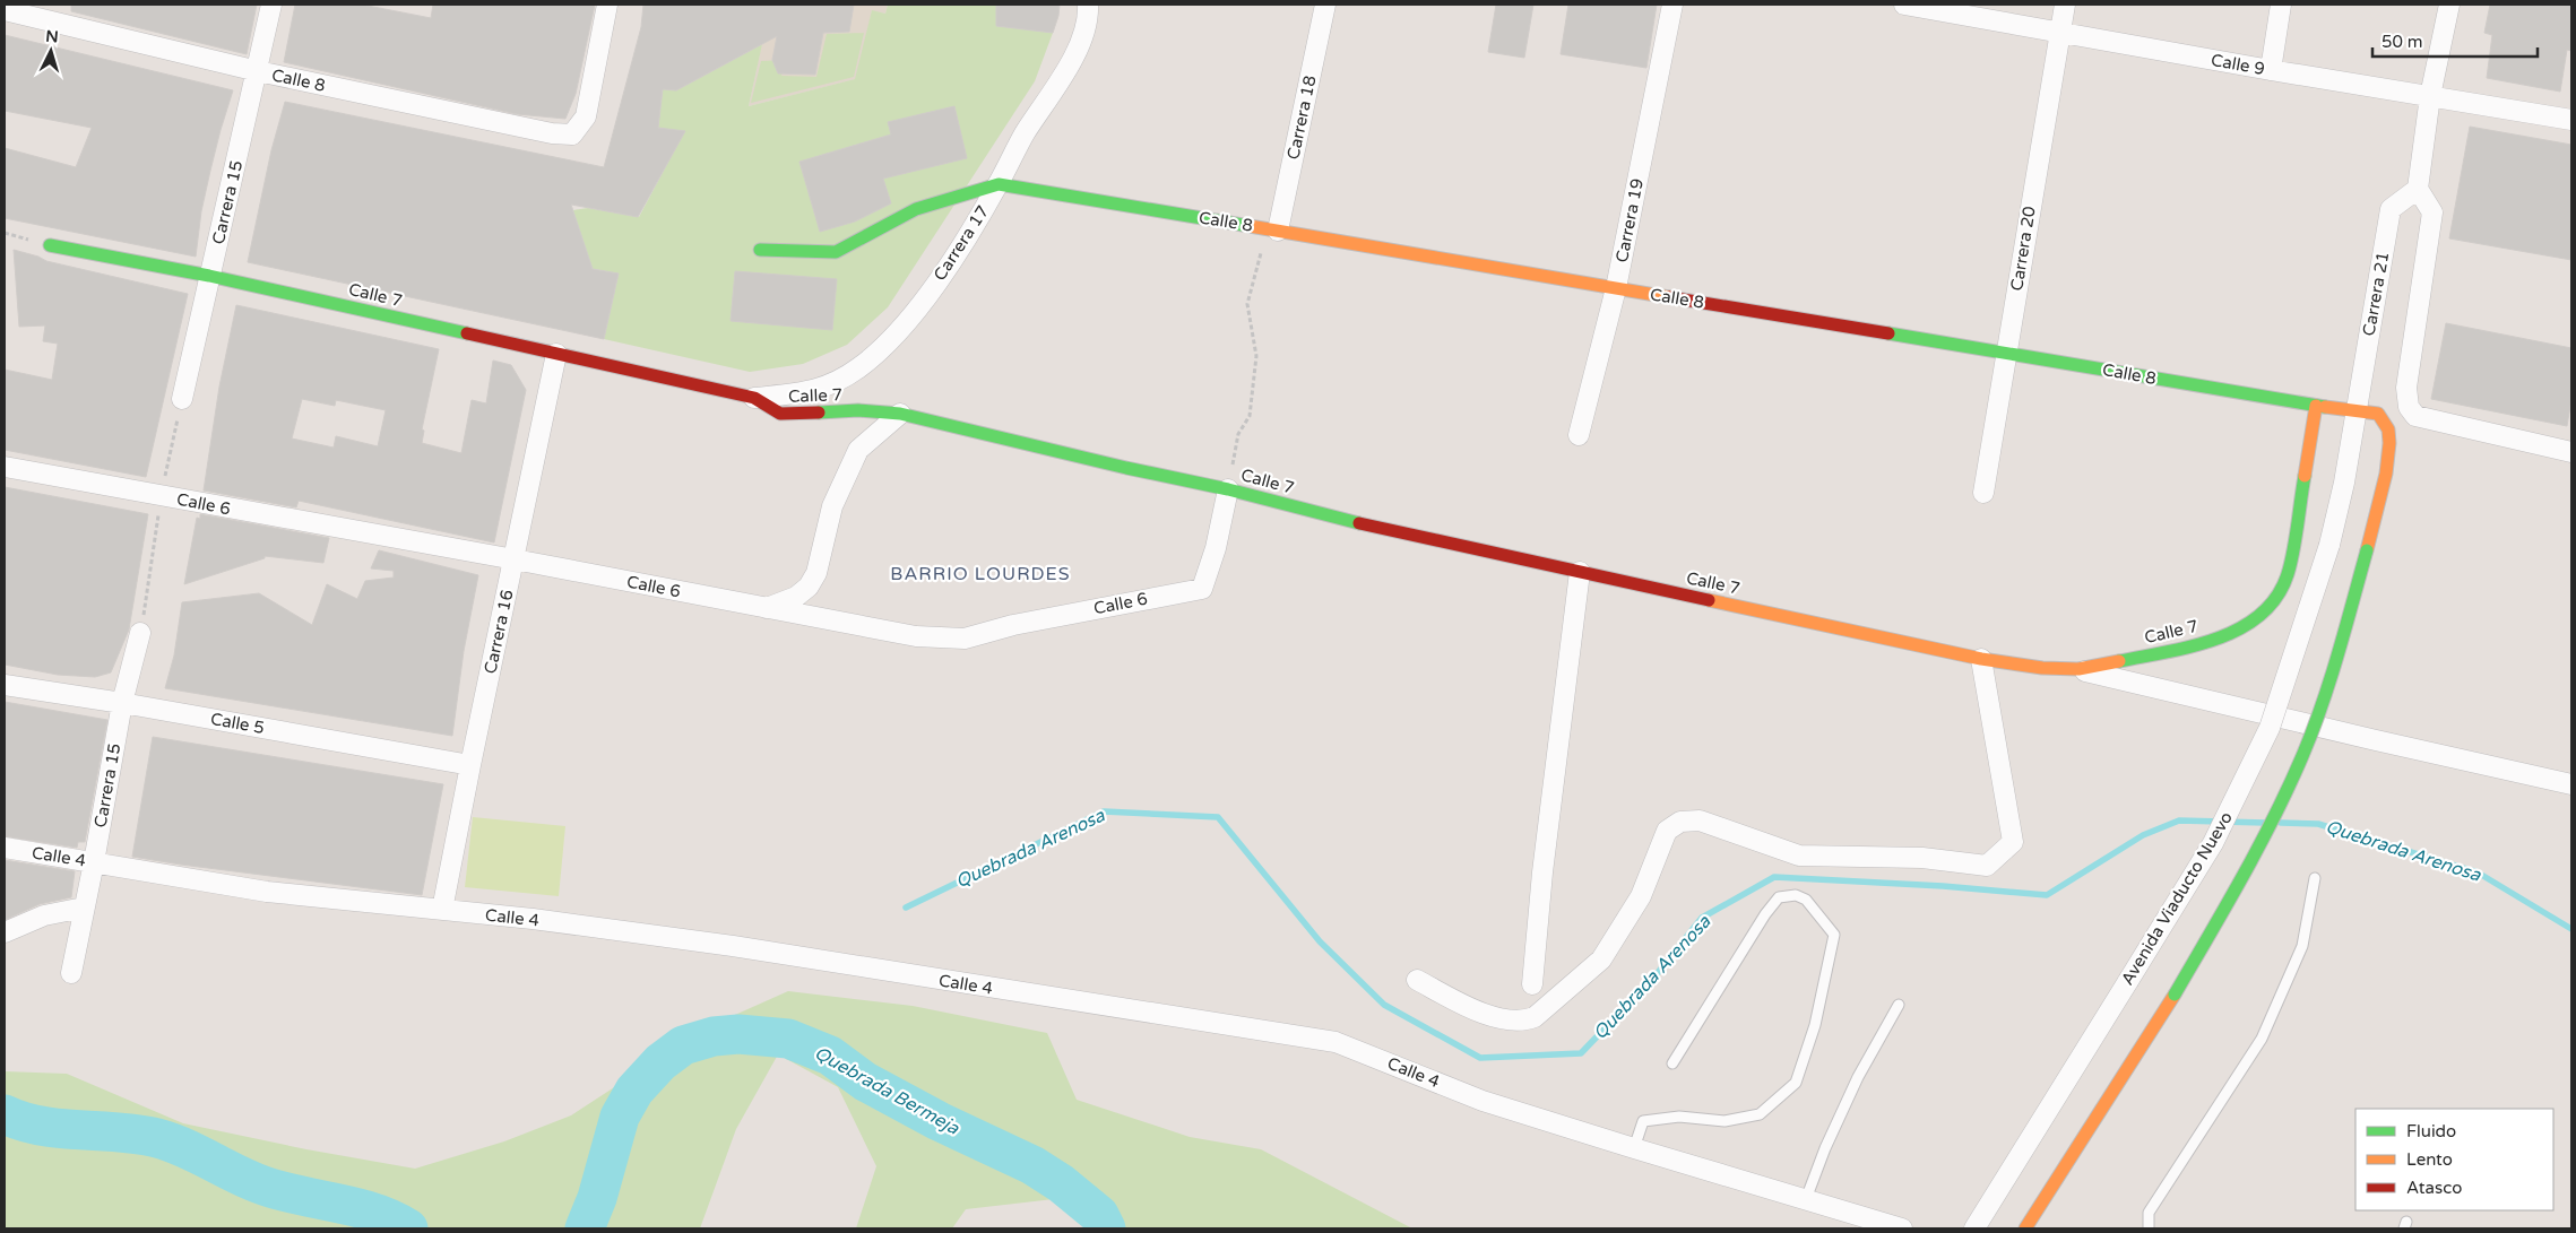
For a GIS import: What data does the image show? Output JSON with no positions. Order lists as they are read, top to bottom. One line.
{"streets":{"street":["Calle 9","Calle 8","Carrera 18","Carrera 15","Carrera 19","Carrera 17","Carrera 20","Carrera 21","Calle 7","Calle 6","Carrera 16","Calle 5","Calle 4","Avenida Viaducto Nuevo"]},"crossings":[["Calle 9","Carrera 20"],["Calle 8","Carrera 18"],["Calle 8","Carrera 15"],["Calle 8","Carrera 19"],["Calle 8","Carrera 17"],["Calle 8","Carrera 20"],["Calle 8","Carrera 21"],["Calle 8","Calle 7"],["Calle 8","Avenida Viaducto Nuevo"],["Carrera 15","Calle 7"],["Carrera 15","Calle 5"],["Carrera 15","Calle 4"],["Carrera 17","Calle 7"],["Carrera 21","Avenida Viaducto Nuevo"],["Calle 7","Calle 6"],["Calle 7","Carrera 16"],["Calle 6","Carrera 16"],["Carrera 16","Calle 5"],["Carrera 16","Calle 4"]],"districts":["BARRIO LOURDES"],"water":["Quebrada Arenosa","Quebrada Bermeja"],"legend":["Fluido","Lento","Atasco"],"scale_bar":"50 m","north":"top"}
